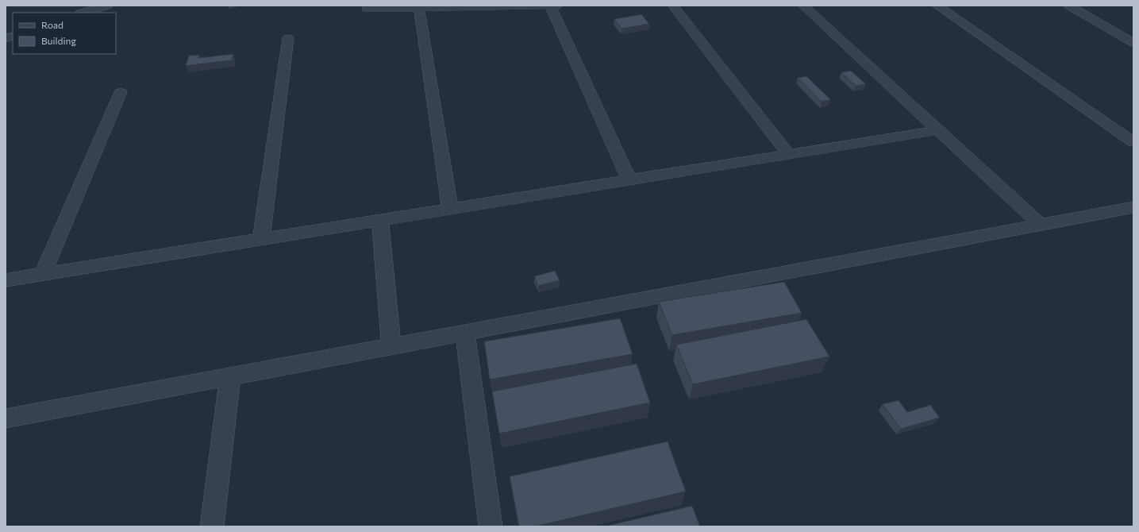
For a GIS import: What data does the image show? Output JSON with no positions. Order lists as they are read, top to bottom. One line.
{"legend":["Road","Building"]}
